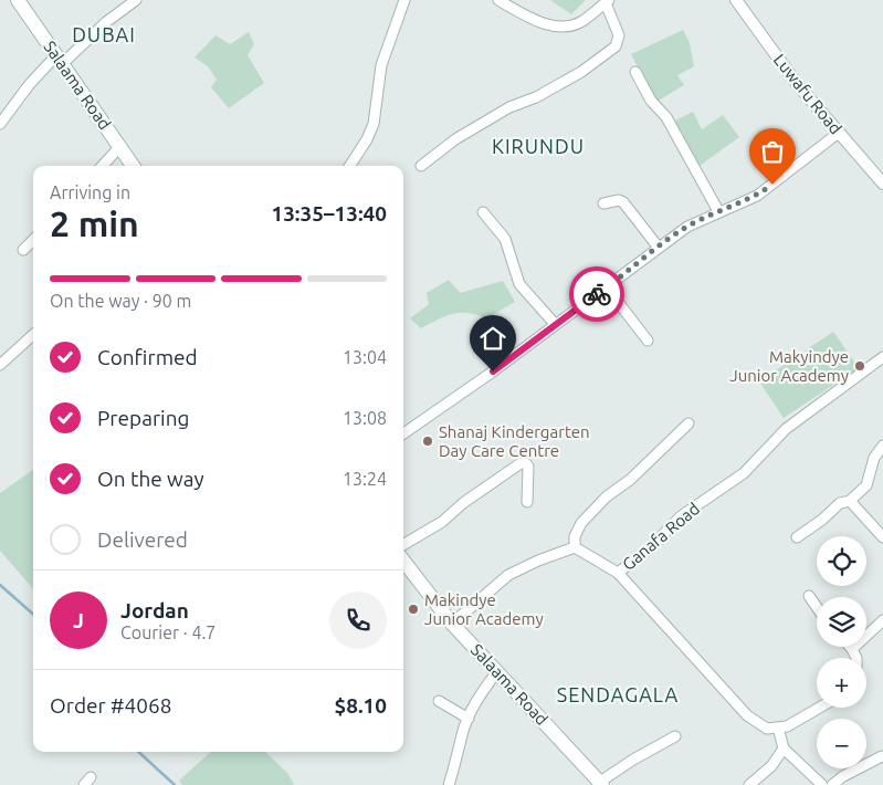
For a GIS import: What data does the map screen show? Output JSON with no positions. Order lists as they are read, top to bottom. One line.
{"streets":{"main road":["Salaama Road"],"street":["Luwafu Road","Ganafa Road"]},"districts":["DUBAI","KIRUNDU","SENDAGALA"],"places":["Makyindye Junior Academy","Shanaj Kindergarten Day Care Centre","Makindye Junior Academy"],"page":{"heading":["2 min","Arriving in","13:35–13:40"],"panel":["Jordan","Courier · 4.7","Order #4068","$8.10"],"bar":"On the way · 90 m","list":[["Confirmed","13:04"],["Preparing","13:08"],["On the way","13:24"],"Delivered"],"map_buttons":["+","−"],"round":"J"}}
